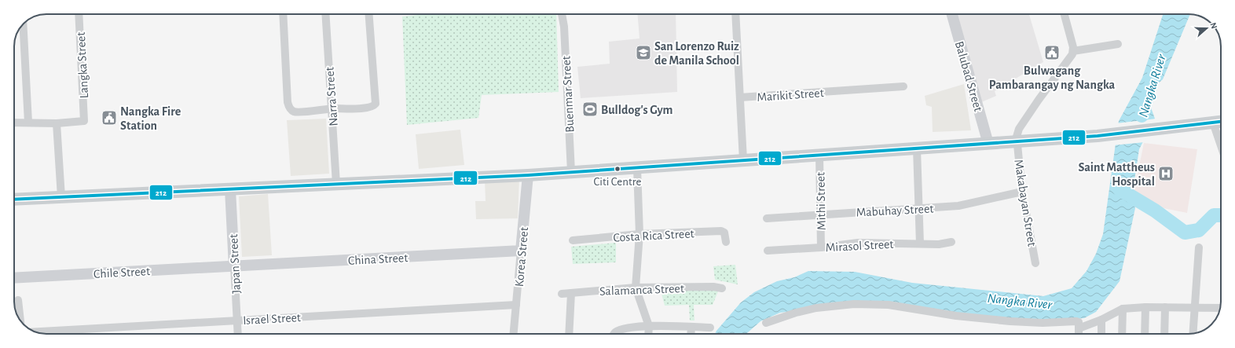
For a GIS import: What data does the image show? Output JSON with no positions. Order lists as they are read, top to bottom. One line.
{"streets":{"street":["Langka Street","Balubad Street","Buenmar Street","Marikit Street","Narra Street","Mithi Street","Makabayan Street","Mabuhay Street","Costa Rica Street","Mirasol Street","Korea Street","China Street","Japan Street","Chile Street","Salamanca Street","Israel Street"]},"crossings":[["Mithi Street","Mabuhay Street"],["Mithi Street","Mirasol Street"],["Makabayan Street","Mabuhay Street"],["Korea Street","China Street"],["Korea Street","Israel Street"],["China Street","Japan Street"],["China Street","Chile Street"],["Japan Street","Chile Street"],["Japan Street","Israel Street"]],"water":["Nangka River"],"places":{"school or university":["San Lorenzo Ruiz de Manila School"],"public building":["Bulwagang Pambarangay ng Nangka","Nangka Fire Station"],"sports":["Bulldog's Gym"],"other":["Citi Centre"],"hospital":["Saint Mattheus Hospital"]},"lines":["transit line 212"],"north":"right"}
